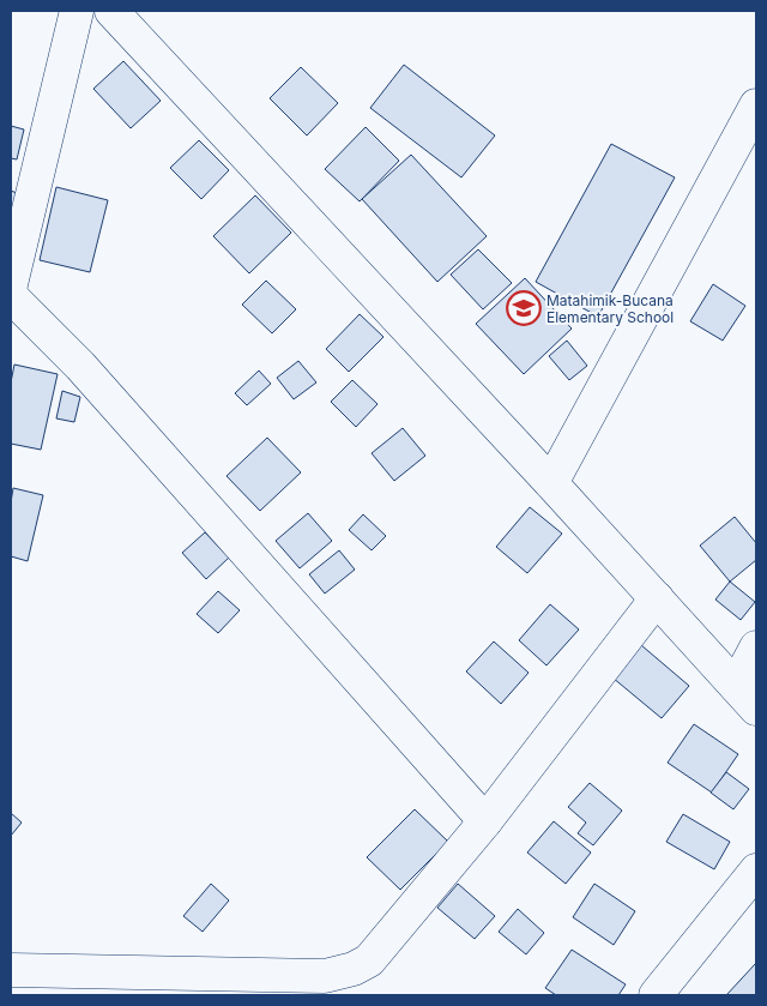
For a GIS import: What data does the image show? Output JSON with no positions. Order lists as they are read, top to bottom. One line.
{"places":{"school or university":["Matahimik-Bucana Elementary School"]}}
